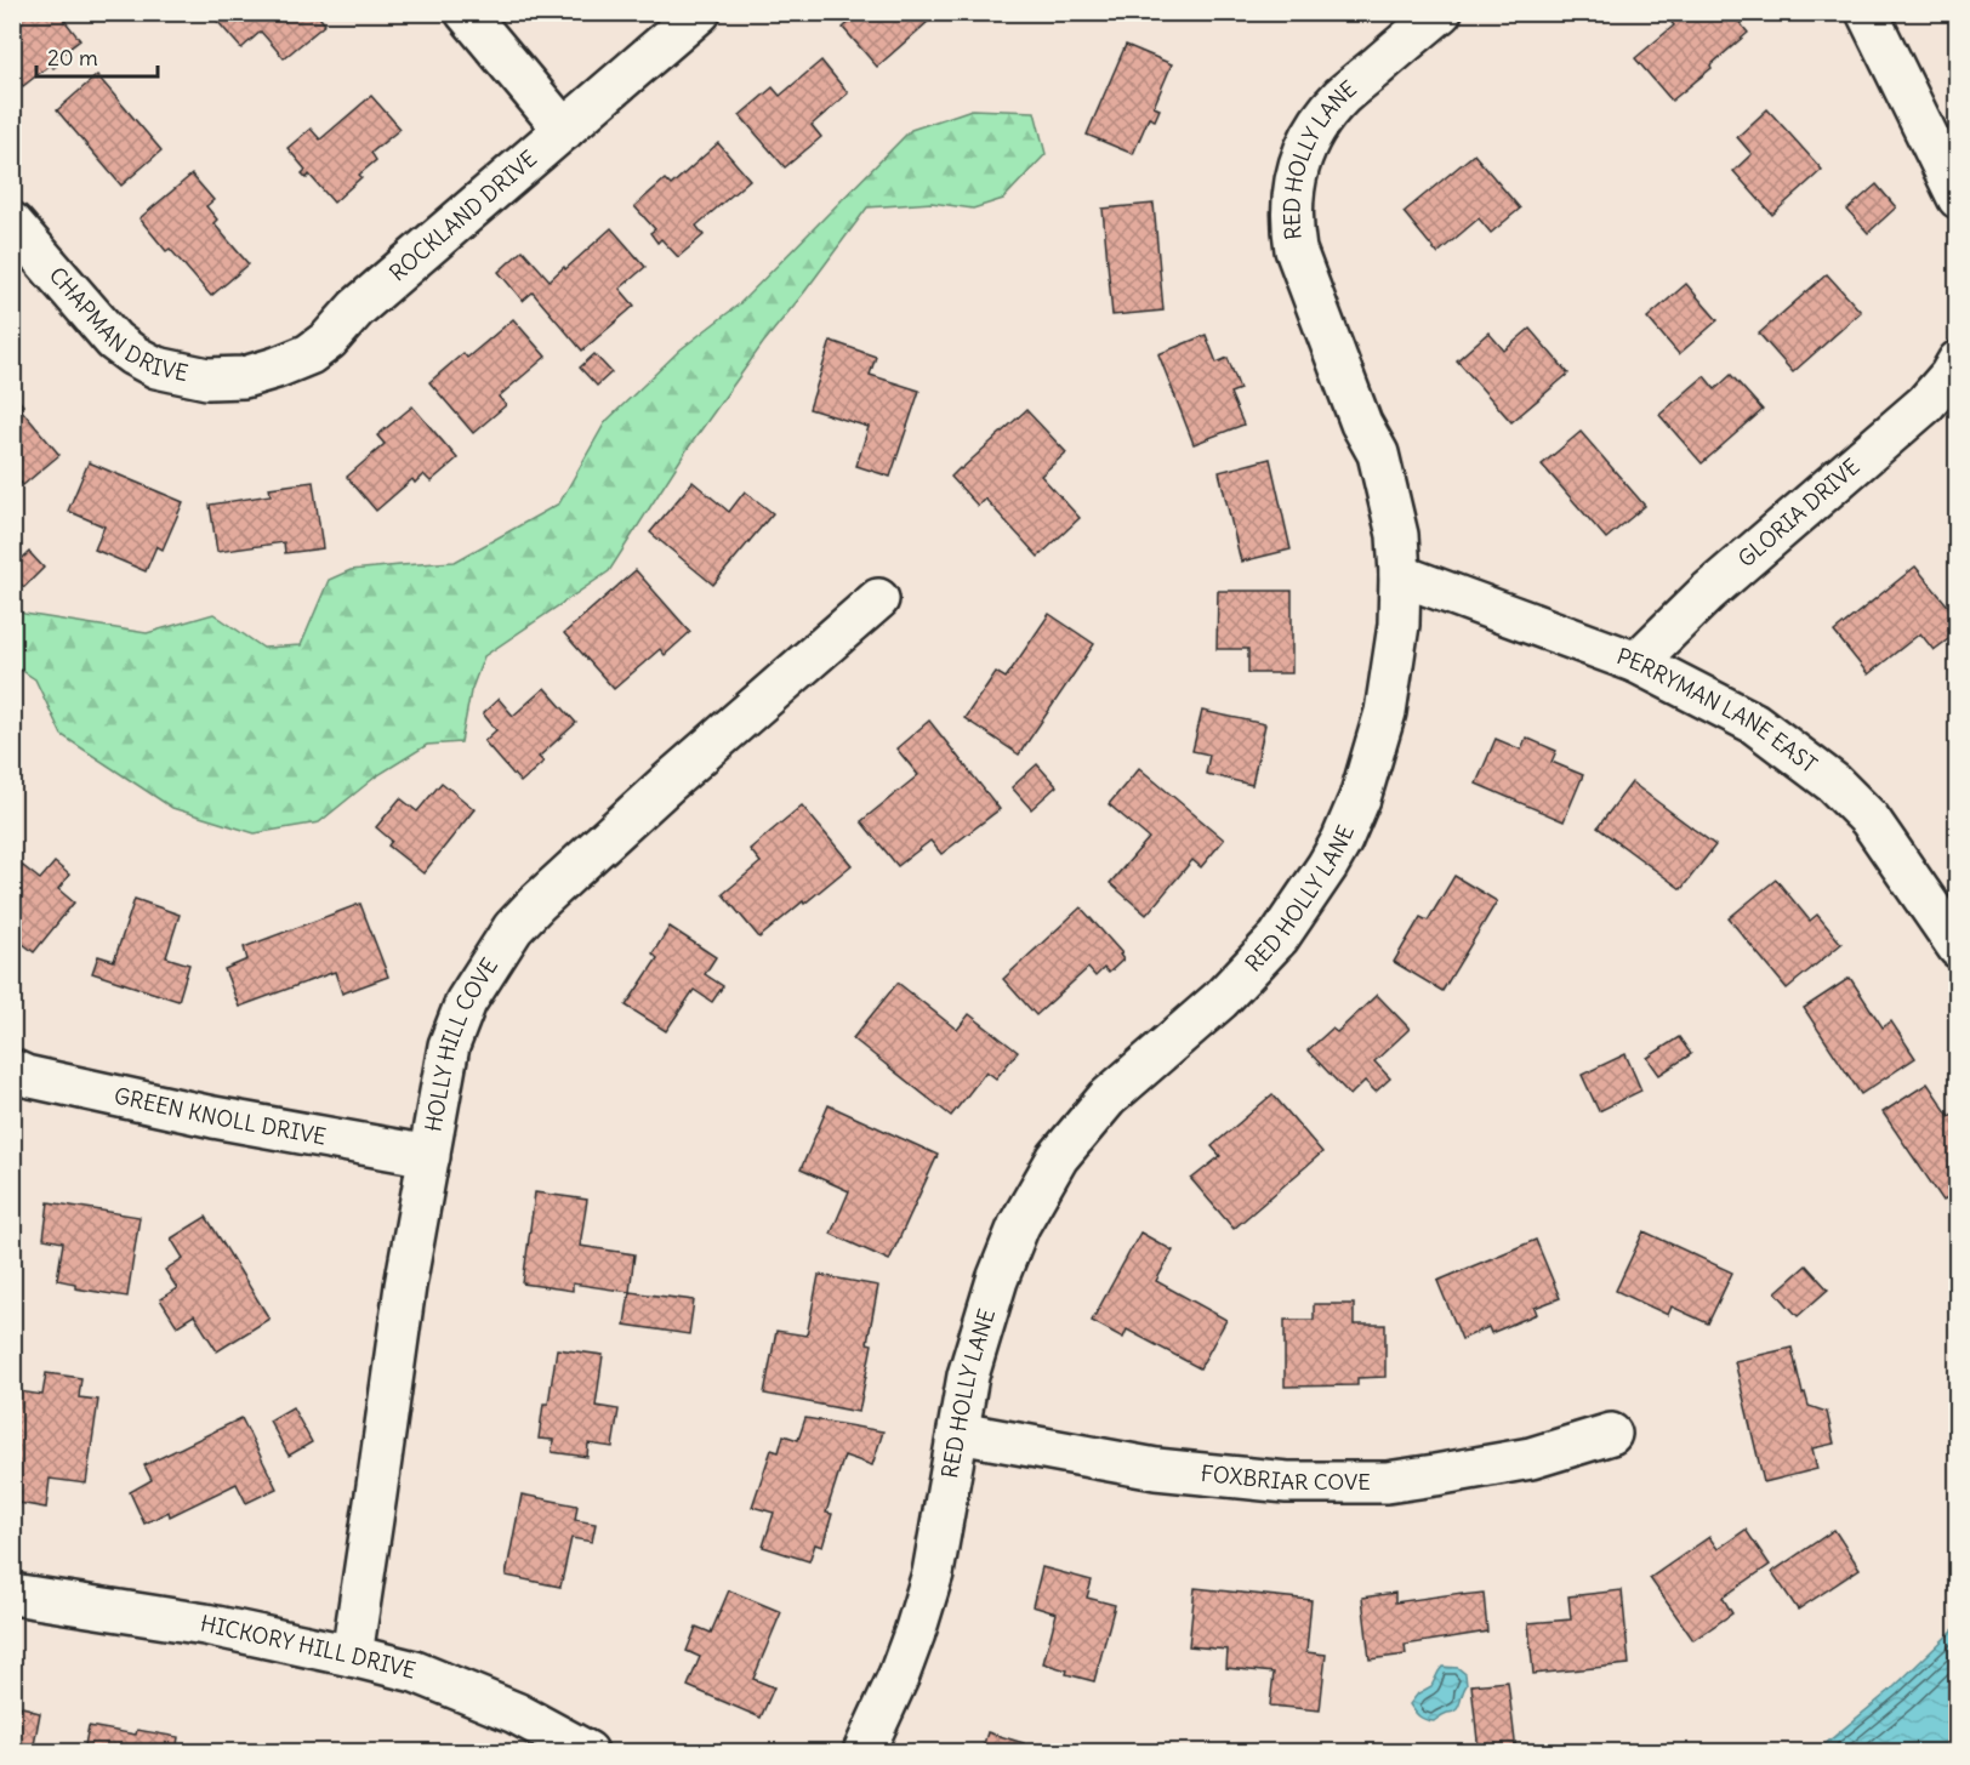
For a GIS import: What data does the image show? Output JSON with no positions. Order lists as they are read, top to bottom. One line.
{"streets":{"street":["RED HOLLY LANE","ROCKLAND DRIVE","CHAPMAN DRIVE","GLORIA DRIVE","PERRYMAN LANE EAST","HOLLY HILL COVE","GREEN KNOLL DRIVE","FOXBRIAR COVE","HICKORY HILL DRIVE"]},"crossings":[["RED HOLLY LANE","PERRYMAN LANE EAST"],["RED HOLLY LANE","FOXBRIAR COVE"],["ROCKLAND DRIVE","CHAPMAN DRIVE"],["GLORIA DRIVE","PERRYMAN LANE EAST"],["HOLLY HILL COVE","GREEN KNOLL DRIVE"],["HOLLY HILL COVE","HICKORY HILL DRIVE"]],"scale_bar":"20 m"}
